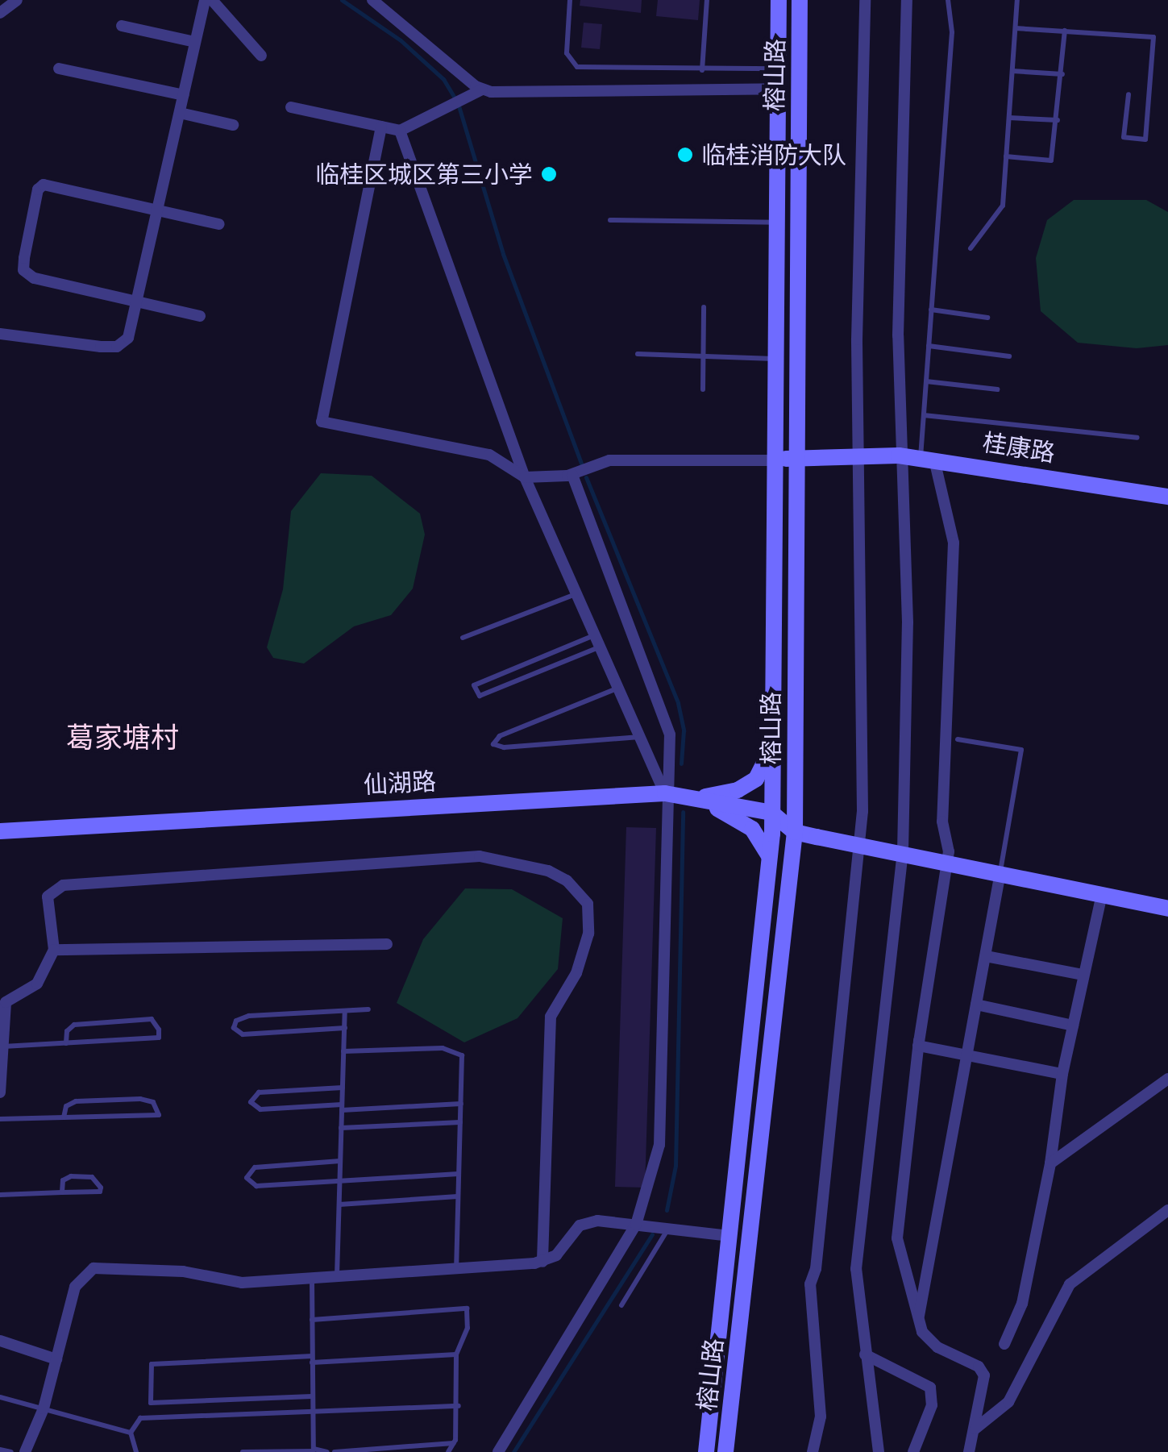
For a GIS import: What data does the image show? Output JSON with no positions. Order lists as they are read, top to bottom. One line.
{"streets":{"main road":["榕山路","桂康路","仙湖路"]},"crossings":[["榕山路","桂康路"],["榕山路","仙湖路"]],"districts":["葛家塘村"],"places":["临桂消防大队","临桂区城区第三小学"]}
